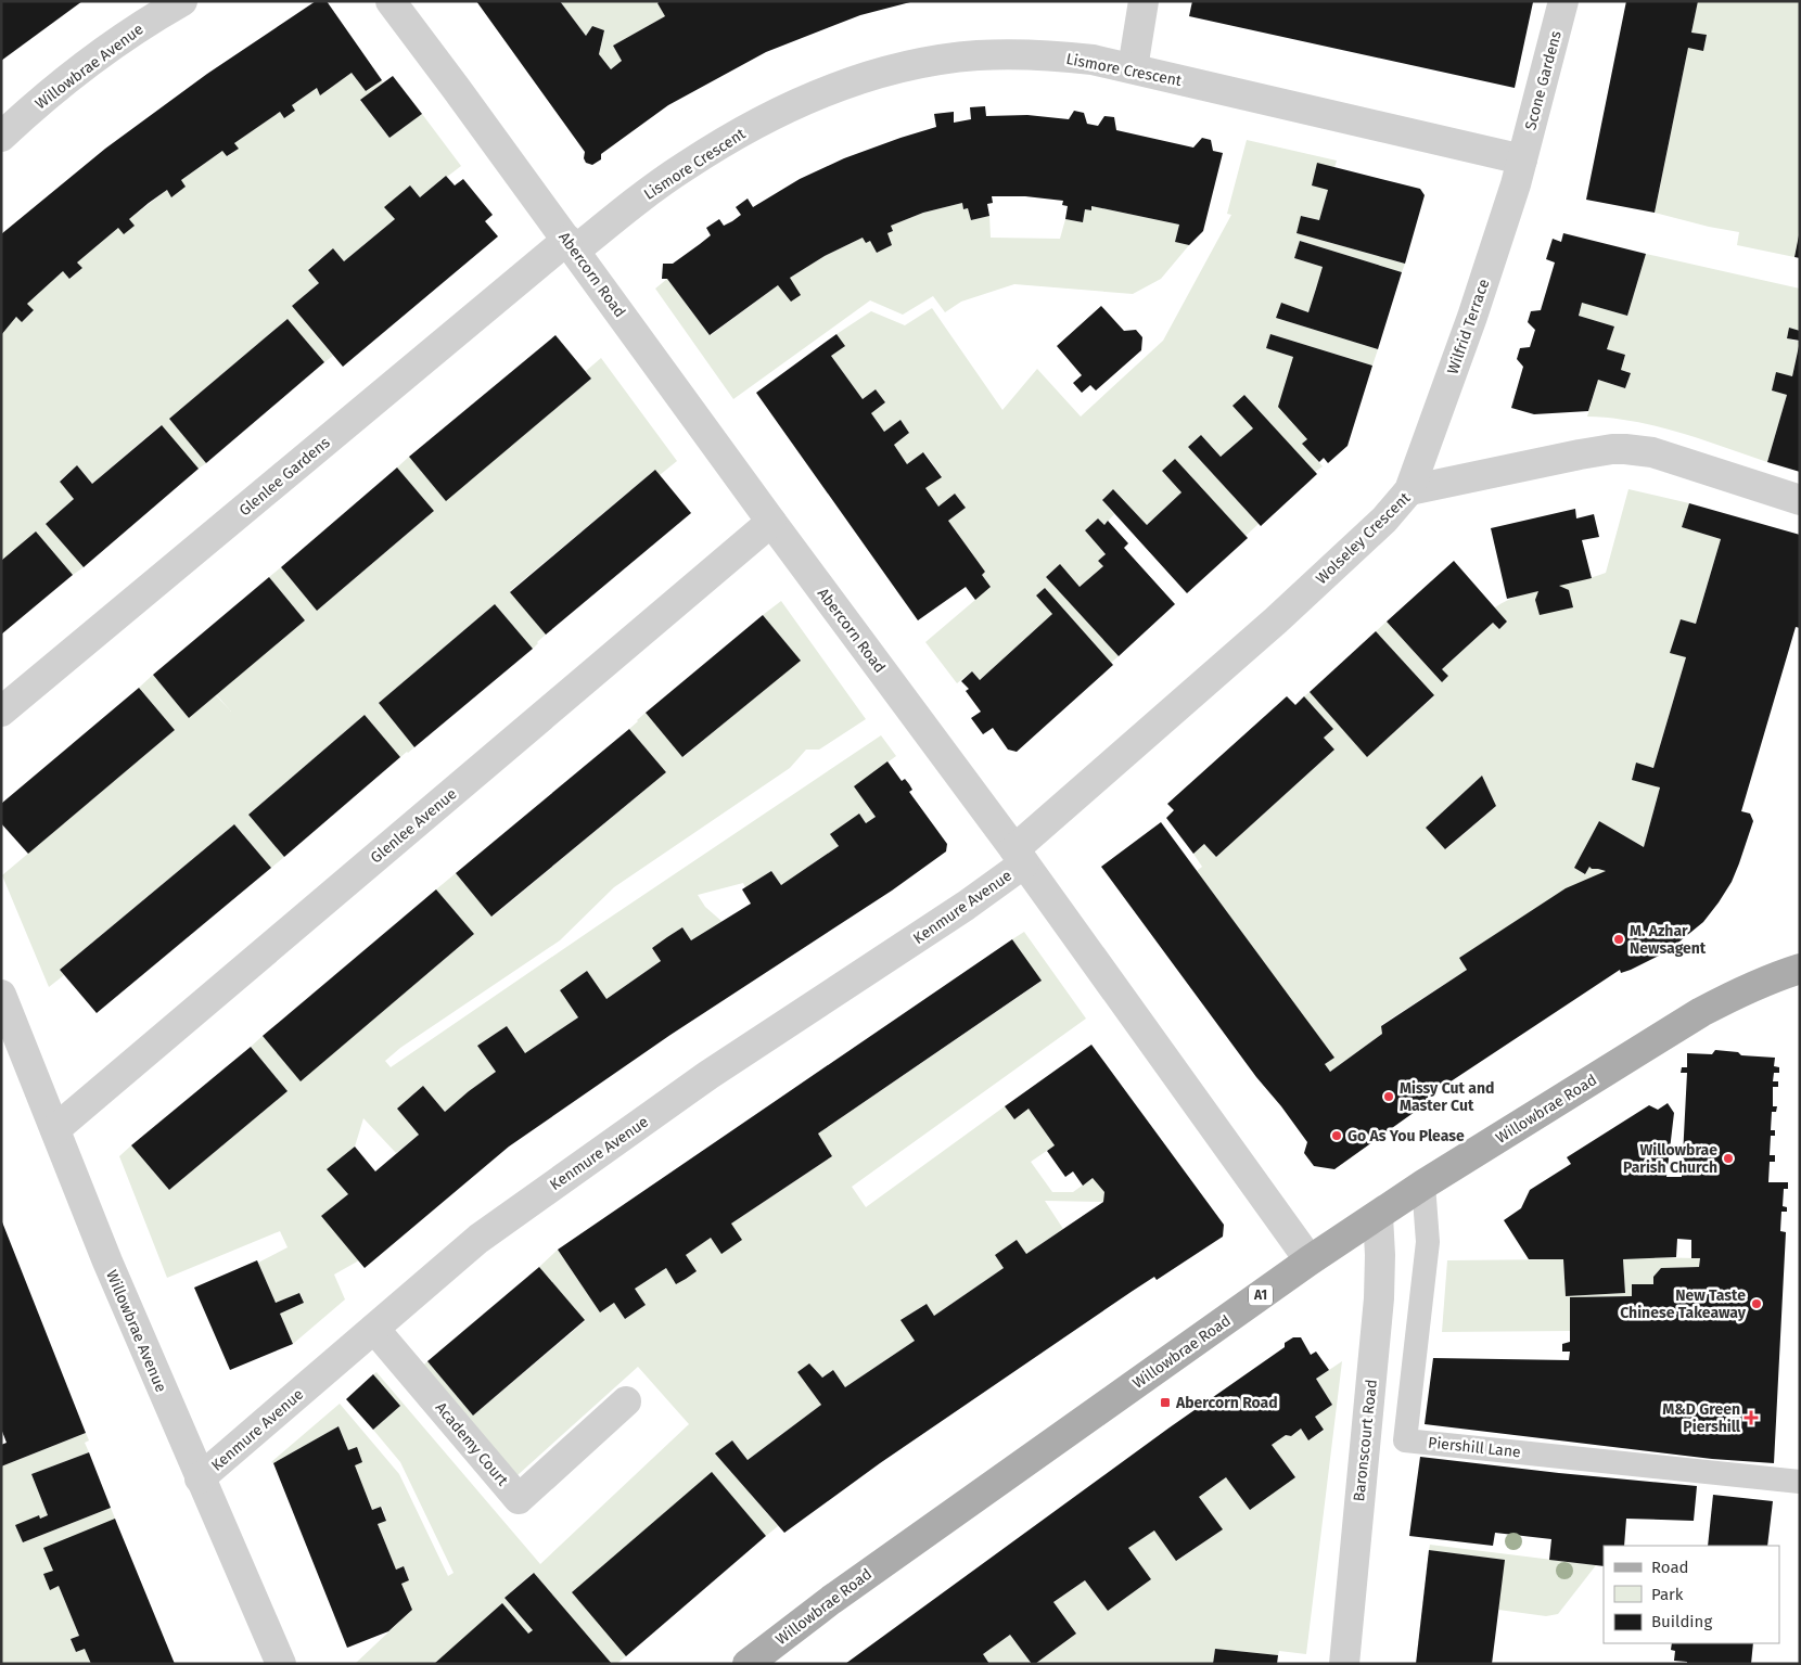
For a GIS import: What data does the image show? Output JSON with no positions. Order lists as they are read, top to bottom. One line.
{"streets":{"main road":["Willowbrae Road","A1"],"street":["Willowbrae Avenue","Lismore Crescent","Scone Gardens","Abercorn Road","Wilfrid Terrace","Glenlee Gardens","Wolseley Crescent","Glenlee Avenue","Kenmure Avenue","Baronscourt Road","Academy Court"],"lane":["Piershill Lane"]},"crossings":[["Willowbrae Avenue","Glenlee Avenue"],["Willowbrae Avenue","Kenmure Avenue"],["Lismore Crescent","Scone Gardens"],["Lismore Crescent","Abercorn Road"],["Lismore Crescent","Wilfrid Terrace"],["Lismore Crescent","Glenlee Gardens"],["Scone Gardens","Wilfrid Terrace"],["Abercorn Road","Glenlee Gardens"],["Abercorn Road","Wolseley Crescent"],["Abercorn Road","Glenlee Avenue"],["Abercorn Road","Kenmure Avenue"],["Abercorn Road","Willowbrae Road"],["Wilfrid Terrace","Wolseley Crescent"],["Wolseley Crescent","Kenmure Avenue"],["Kenmure Avenue","Academy Court"],["Willowbrae Road","Baronscourt Road"],["Willowbrae Road","Piershill Lane"]],"places":{"other":["M. Azhar Newsagent","Missy Cut and Master Cut","Go As You Please","Willowbrae Parish Church","New Taste Chinese Takeaway"],"transit":["Abercorn Road"],"health":["M&D Green Piershill"]},"legend":["Road","Park","Building"]}
